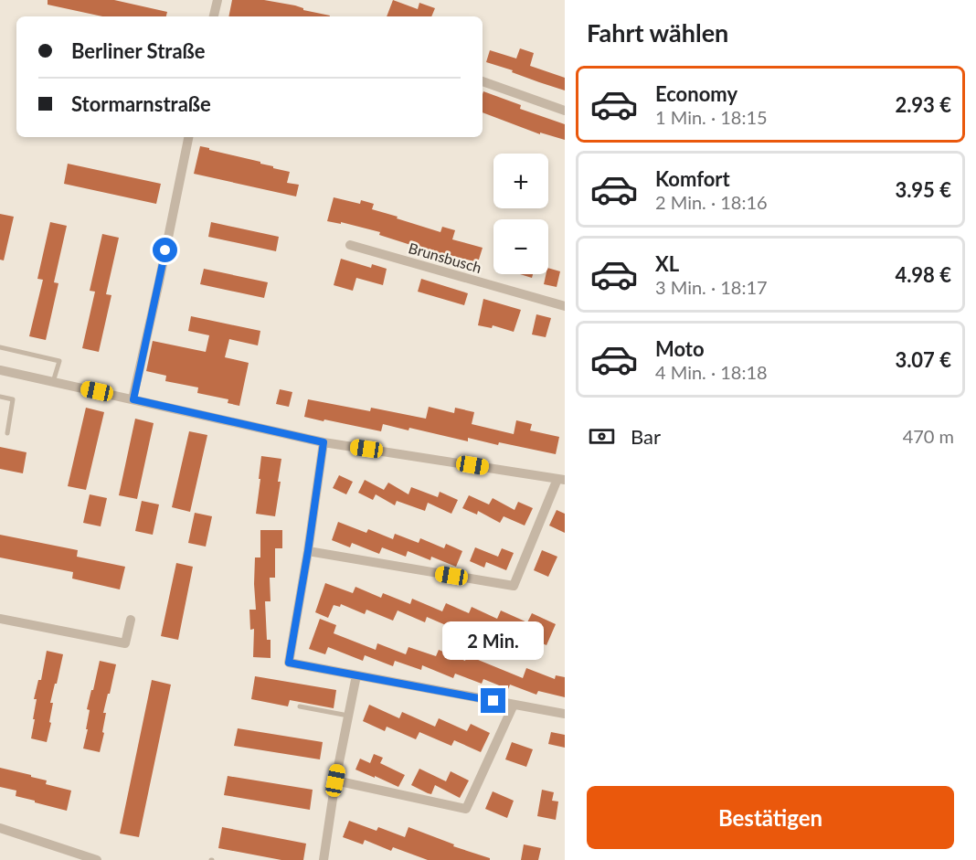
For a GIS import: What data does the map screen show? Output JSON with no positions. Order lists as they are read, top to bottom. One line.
{"streets":{"street":["Brunsbusch"]},"page":{"heading":"Fahrt wählen","banner":["Berliner Straße","Stormarnstraße"],"list":[{"name":"Economy","note":"1 Min. · 18:15","value":"2.93 €"},{"name":"Komfort","note":"2 Min. · 18:16","value":"3.95 €"},{"name":"XL","note":"3 Min. · 18:17","value":"4.98 €"},{"name":"Moto","note":"4 Min. · 18:18","value":"3.07 €"}],"map_buttons":["+","−"],"pay":["Bar","470 m"],"bubble":"2 Min.","buttons":"Bestätigen"}}
